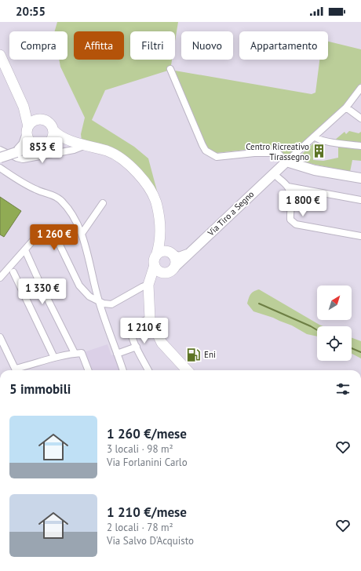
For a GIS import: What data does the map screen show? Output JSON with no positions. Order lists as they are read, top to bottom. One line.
{"streets":{"main road":["Via Tiro a Segno"]},"places":{"building":["Centro Ricreativo Tirassegno"],"fuel station":["Eni"]},"north":"top right","page":{"status":"20:55","chip":["Compra","Affitta","Filtri","Nuovo","Appartamento"],"price":["853 €","1 800 €","1 260 €","1 330 €","1 210 €"],"heading":"5 immobili","list":[{"name":"1 260 €/mese","note":"3 locali · 98 m² · Via Forlanini Carlo"},{"name":"1 210 €/mese","note":"2 locali · 78 m² · Via Salvo D'Acquisto"}]}}
